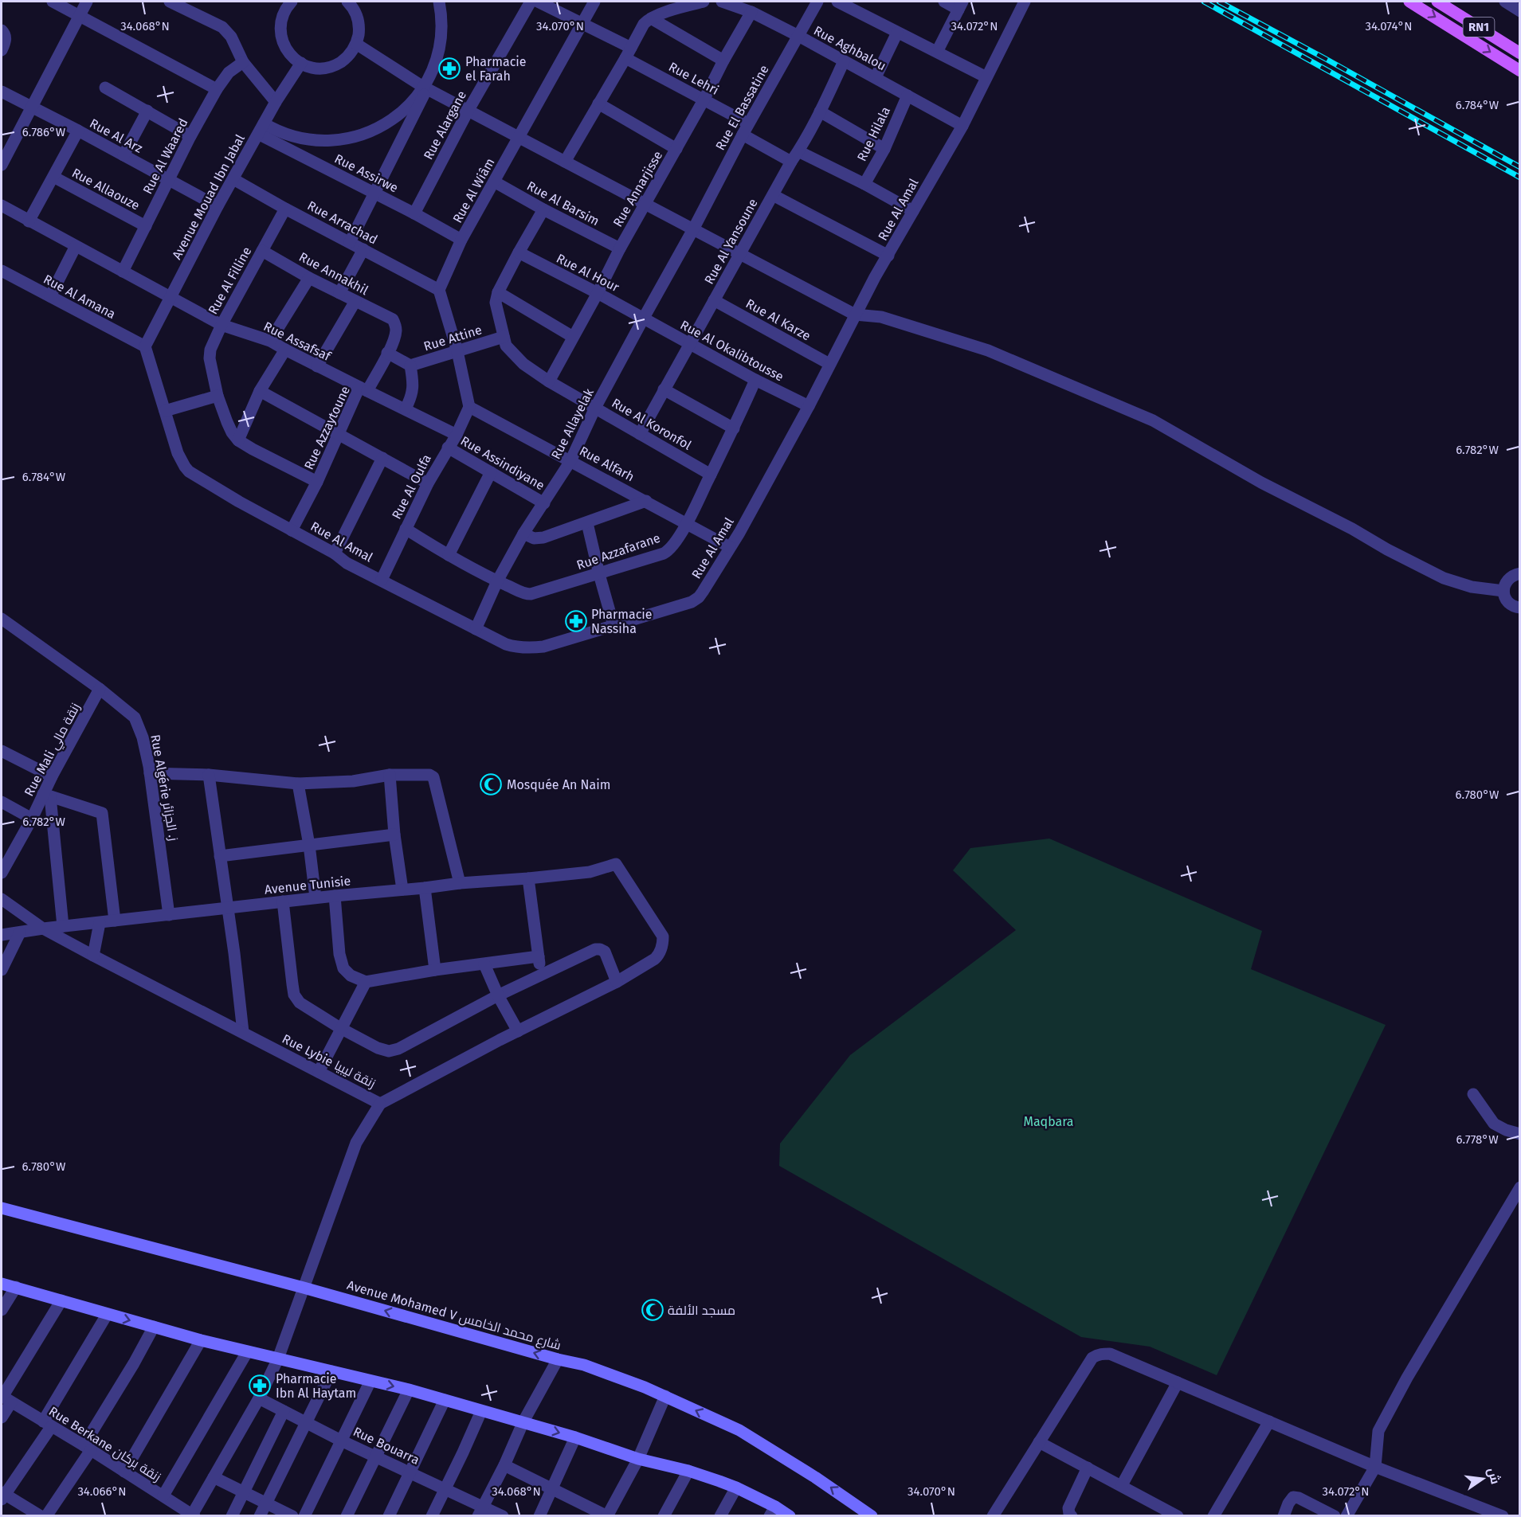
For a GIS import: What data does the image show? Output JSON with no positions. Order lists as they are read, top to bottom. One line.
{"streets":{"main road":["RN1"],"street":["Rue Aghbalou","Rue Lehri","Rue El Bassatine","Rue Alargane","Rue Hilala","Rue Al Arz","Rue Al Waared","Rue Assirwe","Rue Allaouze","Rue Annarjisse","Rue Al Wiâm","Avenue Mouad Ibn Jabal","Rue Al Barsim","Rue Al Amal","Rue Arrachad","Rue Al Yansoune","Rue Al Hour","Rue Annakhil","Rue Al Filline","Rue Al Amana","Rue Al Karze","Rue Attine","Rue Assafsaf","Rue Al Okalibtousse","Rue Allayelak","Rue Al Koronfol","Rue Azzaytoune","Rue Assindiyane","Rue Alfarh","Rue Al Oulfa","Rue Azzafarane","Rue Mali زنقة مالي","Rue Algérie ز. الجزائر","Avenue Tunisie","Rue Lybie زنقة ليبيا","Avenue Mohamed V شارع محمد الخامس","Rue Berkane زنقة بركان","Rue Bouarra"]},"crossings":[["Rue Aghbalou","Rue El Bassatine"],["Rue Aghbalou","Rue Hilala"],["Rue Aghbalou","Rue Annarjisse"],["Rue Aghbalou","Rue Al Amal"],["Rue Aghbalou","Rue Al Yansoune"],["Rue Lehri","Rue El Bassatine"],["Rue Lehri","Rue Annarjisse"],["Rue Lehri","Rue Al Wiâm"],["Rue El Bassatine","Rue Allayelak"],["Rue Alargane","Rue Assirwe"],["Rue Al Arz","Rue Al Waared"],["Rue Al Arz","Avenue Mouad Ibn Jabal"],["Rue Al Waared","Rue Allaouze"],["Rue Assirwe","Rue Al Wiâm"],["Rue Assirwe","Avenue Mouad Ibn Jabal"],["Rue Annarjisse","Rue Al Barsim"],["Rue Annarjisse","Rue Al Hour"],["Rue Annarjisse","Rue Al Koronfol"],["Rue Al Wiâm","Rue Al Barsim"],["Rue Al Wiâm","Rue Arrachad"],["Avenue Mouad Ibn Jabal","Rue Al Amal"],["Avenue Mouad Ibn Jabal","Rue Arrachad"],["Avenue Mouad Ibn Jabal","Rue Al Amana"],["Avenue Mouad Ibn Jabal","Rue Assafsaf"],["Rue Al Amal","Rue Al Amana"],["Rue Al Amal","Rue Al Karze"],["Rue Al Amal","Rue Al Okalibtousse"],["Rue Al Amal","Rue Allayelak"],["Rue Al Amal","Rue Azzaytoune"],["Rue Al Amal","Rue Alfarh"],["Rue Al Amal","Rue Al Oulfa"],["Rue Arrachad","Rue Al Filline"],["Rue Al Yansoune","Rue Al Karze"],["Rue Al Yansoune","Rue Al Okalibtousse"],["Rue Al Yansoune","Rue Al Koronfol"],["Rue Al Hour","Rue Al Okalibtousse"],["Rue Al Hour","Rue Allayelak"],["Rue Annakhil","Rue Al Filline"],["Rue Annakhil","Rue Azzaytoune"],["Rue Al Filline","Rue Assafsaf"],["Rue Attine","Rue Al Koronfol"],["Rue Assafsaf","Rue Azzaytoune"],["Rue Assafsaf","Rue Al Oulfa"],["Rue Al Okalibtousse","Rue Allayelak"],["Rue Al Okalibtousse","Rue Azzafarane"],["Rue Allayelak","Rue Al Koronfol"],["Rue Allayelak","Rue Assindiyane"],["Rue Allayelak","Rue Alfarh"],["Rue Allayelak","Rue Azzafarane"],["Rue Al Koronfol","Rue Azzafarane"],["Rue Assindiyane","Rue Al Oulfa"],["Rue Alfarh","Rue Al Oulfa"],["Rue Alfarh","Rue Azzafarane"],["Rue Al Oulfa","Rue Azzafarane"],["Rue Mali زنقة مالي","Rue Algérie ز. الجزائر"],["Rue Algérie ز. الجزائر","Avenue Tunisie"],["Avenue Tunisie","Rue Lybie زنقة ليبيا"]],"parks":["Maqbara"],"places":{"pharmacy":["Pharmacie el Farah","Pharmacie Nassiha","Pharmacie Ibn Al Haytam"],"mosque":["Mosquée An Naim","مسجد الألفة"]},"north":"right","coordinates":["34.074°N","34.068°N","34.070°N","34.072°N","6.784°W","6.786°W","6.782°W","6.780°W","6.778°W","34.066°N"]}
